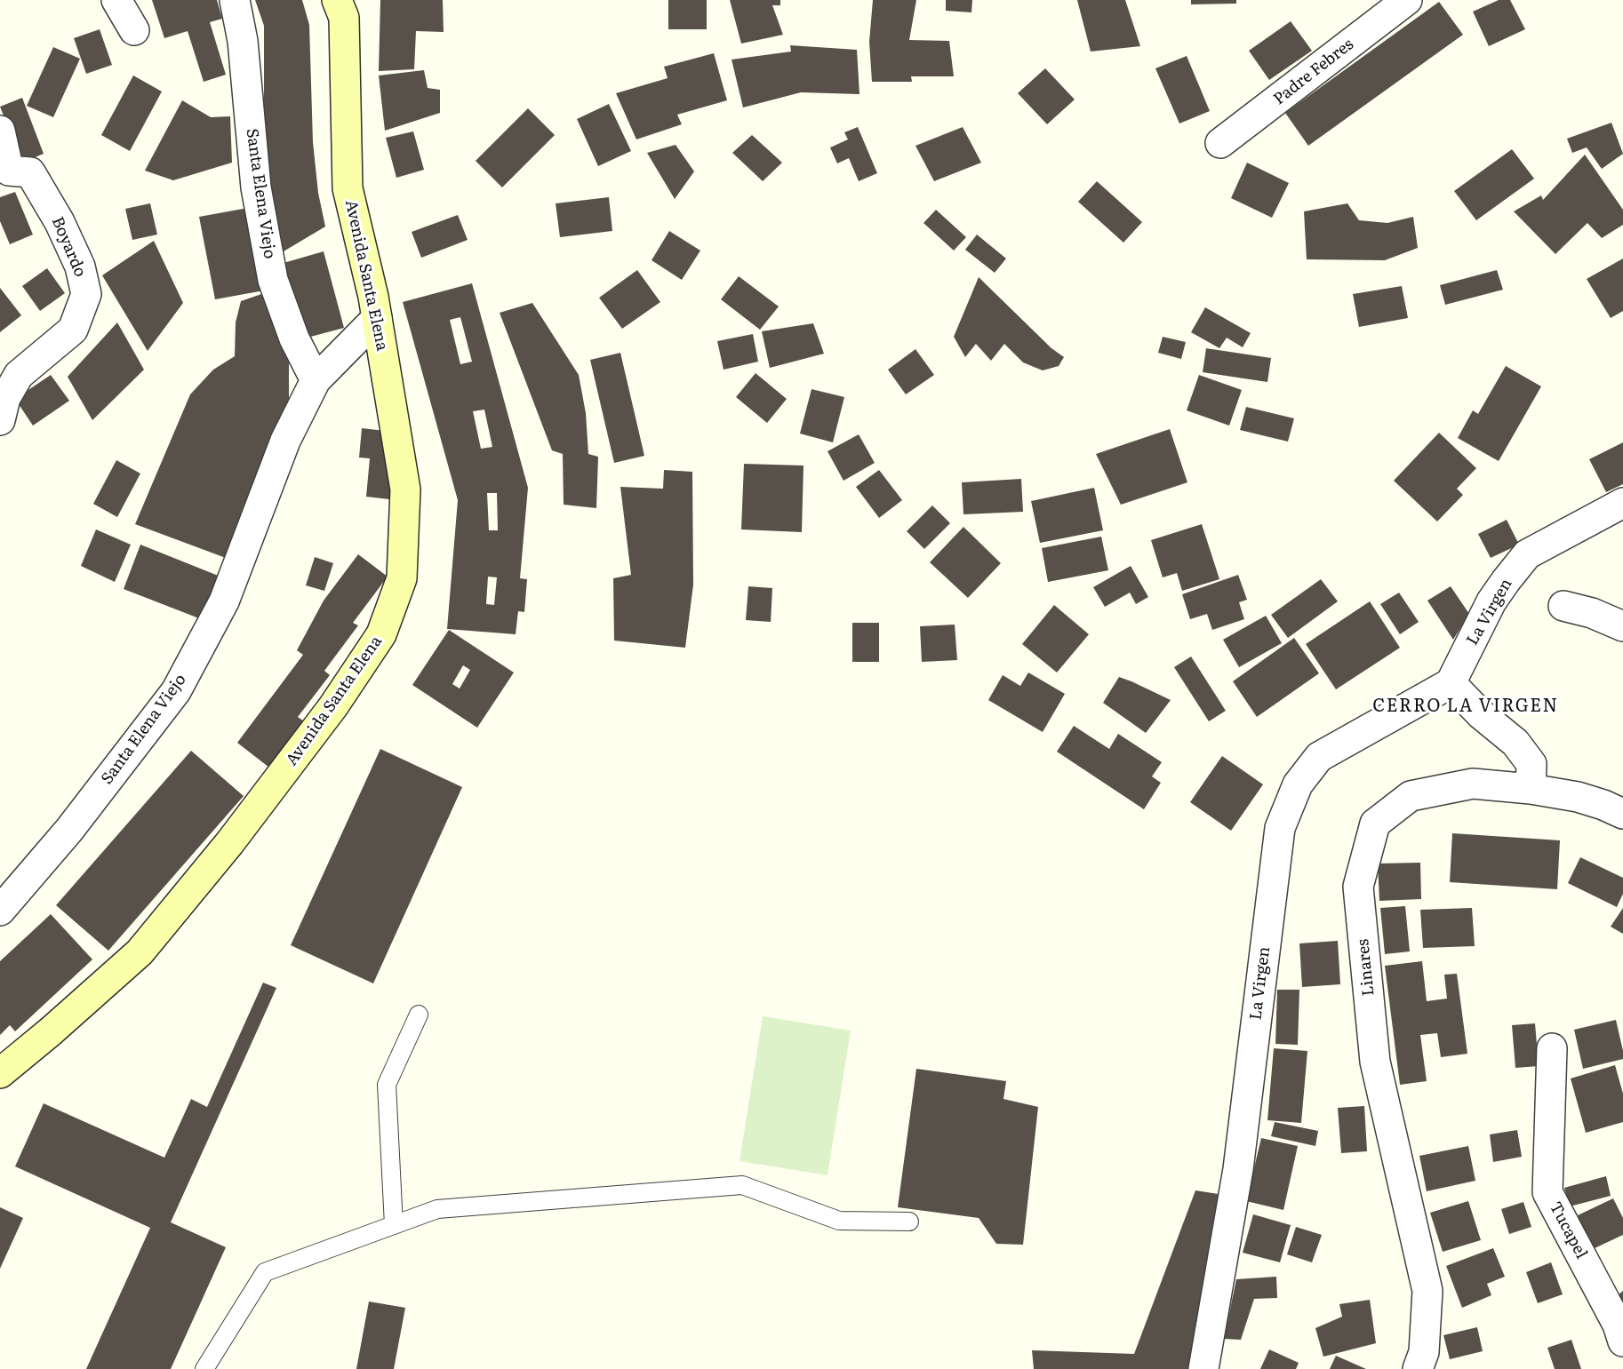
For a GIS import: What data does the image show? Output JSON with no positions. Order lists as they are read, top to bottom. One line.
{"streets":{"street":["Padre Febres","Santa Elena Viejo","Boyardo","Avenida Santa Elena","La Virgen","Linares","Tucapel"]},"crossings":[["Santa Elena Viejo","Avenida Santa Elena"]],"districts":["CERRO LA VIRGEN"]}
